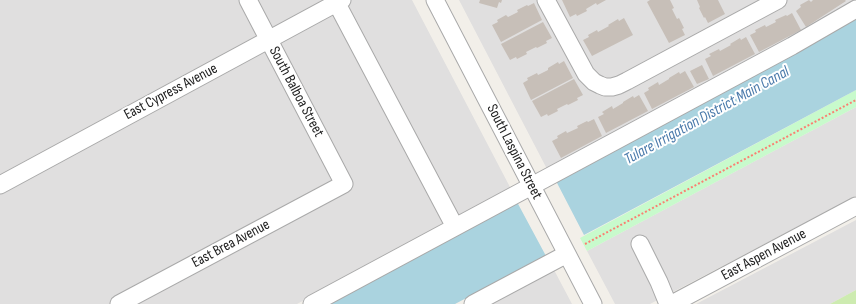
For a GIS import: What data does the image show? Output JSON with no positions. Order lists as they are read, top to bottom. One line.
{"streets":{"street":["East Cypress Avenue","South Balboa Street","South Laspina Street","East Brea Avenue","East Aspen Avenue"]},"crossings":[["East Cypress Avenue","South Balboa Street"],["South Balboa Street","East Brea Avenue"]],"water":["Tulare Irrigation District Main Canal"]}
